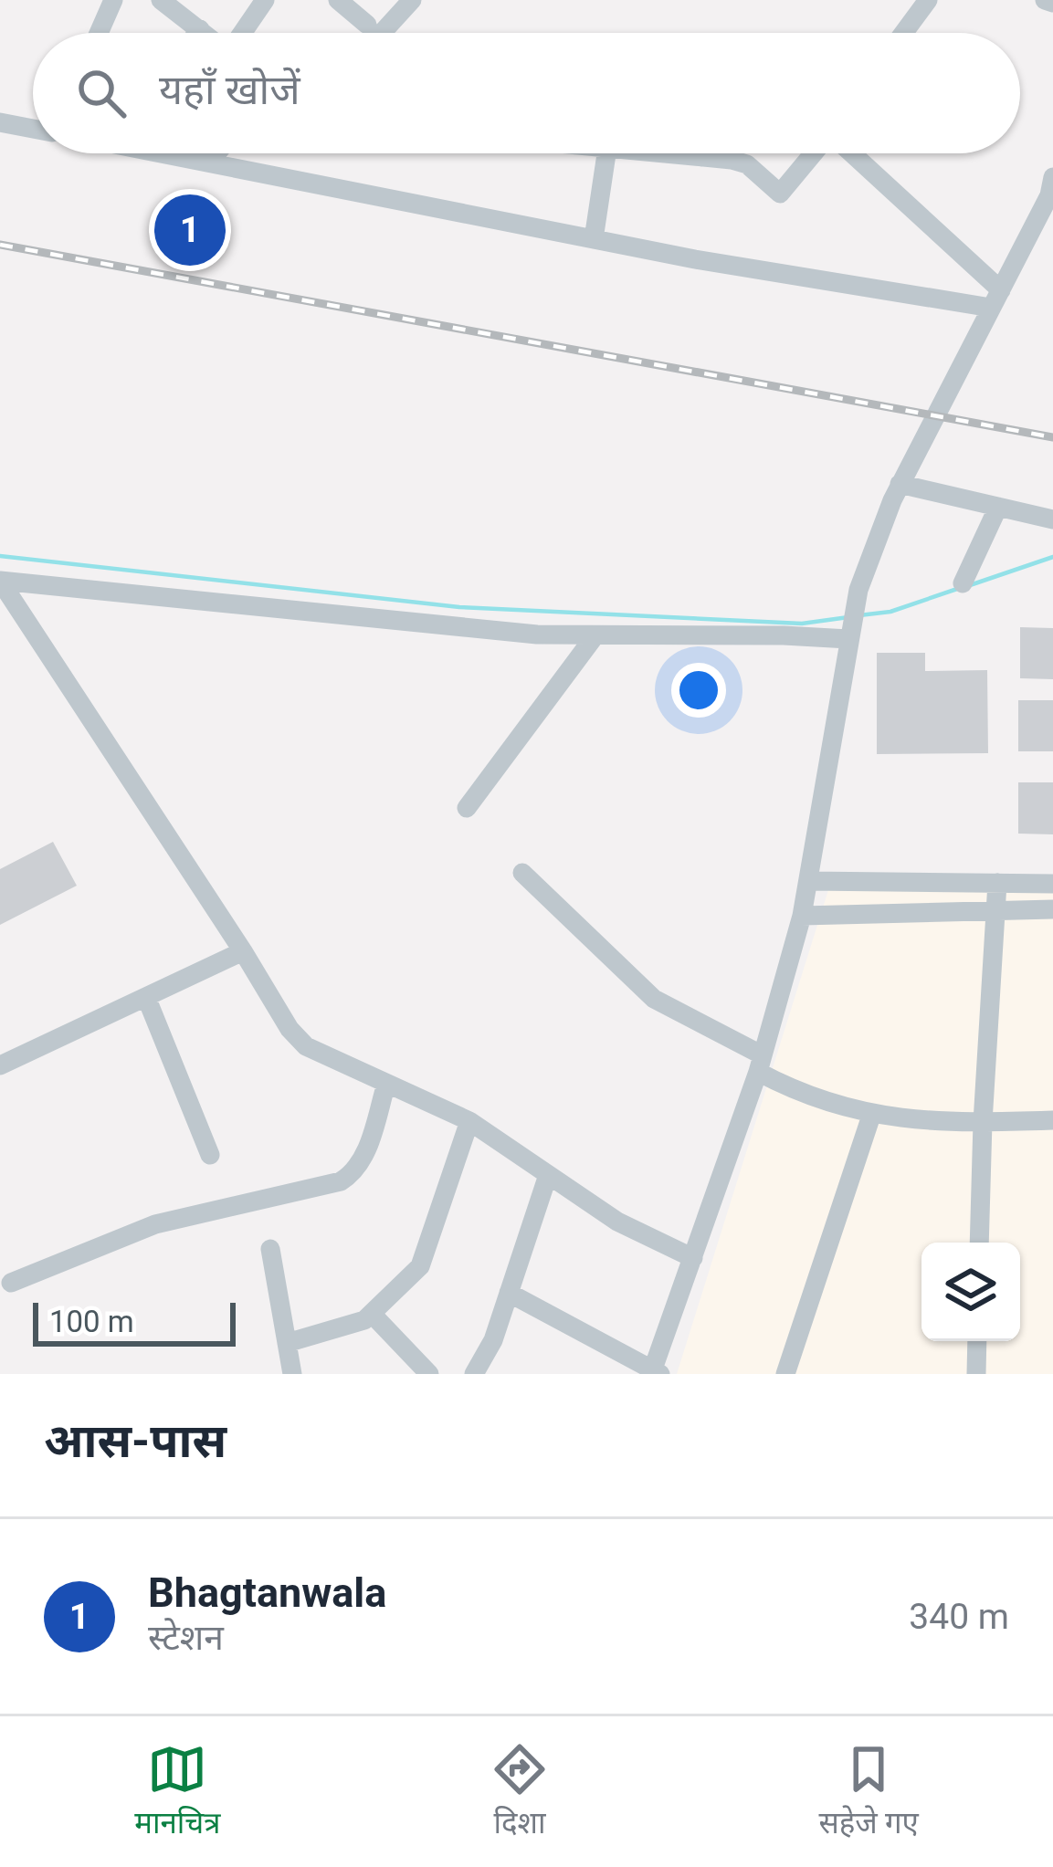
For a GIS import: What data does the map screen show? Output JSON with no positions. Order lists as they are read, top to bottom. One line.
{"scale_bar":"100 m","page":{"search":"यहाँ खोजें","pins":"1","scale":"100 m","heading":"आस-पास","list":[{"mark":"1","name":"Bhagtanwala","note":"स्टेशन","value":"340 m"}],"nav":["मानचित्र","दिशा","सहेजे गए"]}}
